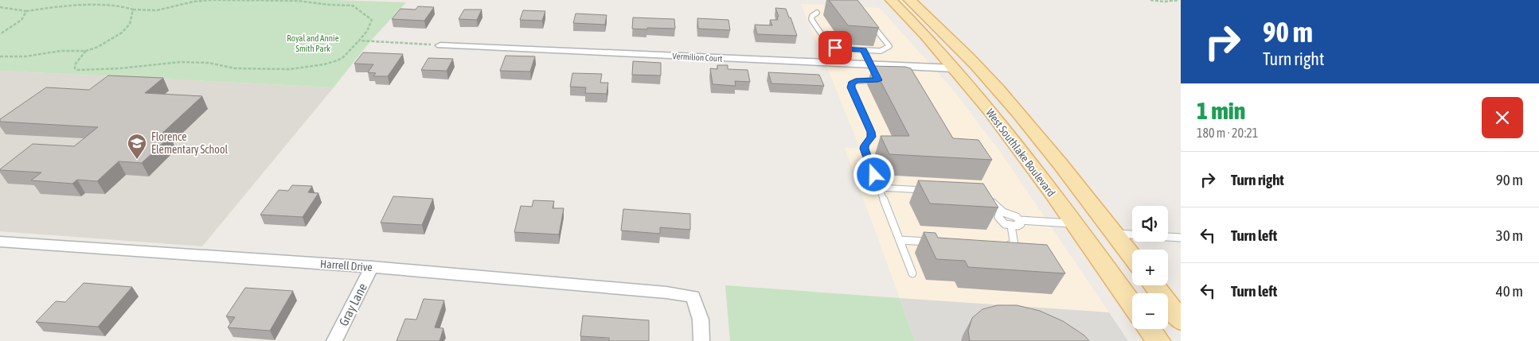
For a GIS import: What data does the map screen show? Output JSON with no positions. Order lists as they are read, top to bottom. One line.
{"streets":{"main road":["West Southlake Boulevard"],"street":["Vermilion Court","Harrell Drive","Gray Lane"]},"crossings":[["Vermilion Court","West Southlake Boulevard"],["Harrell Drive","Gray Lane"]],"parks":["Royal and Annie Smith Park"],"places":{"school or university":["Florence Elementary School"]},"page":{"turn":["90 m","Turn right"],"heading":["1 min","180 m · 20:21"],"list":[{"name":"Turn right","value":"90 m"},{"name":"Turn left","value":"30 m"},{"name":"Turn left","value":"40 m"}],"map_buttons":["+","−"]}}
